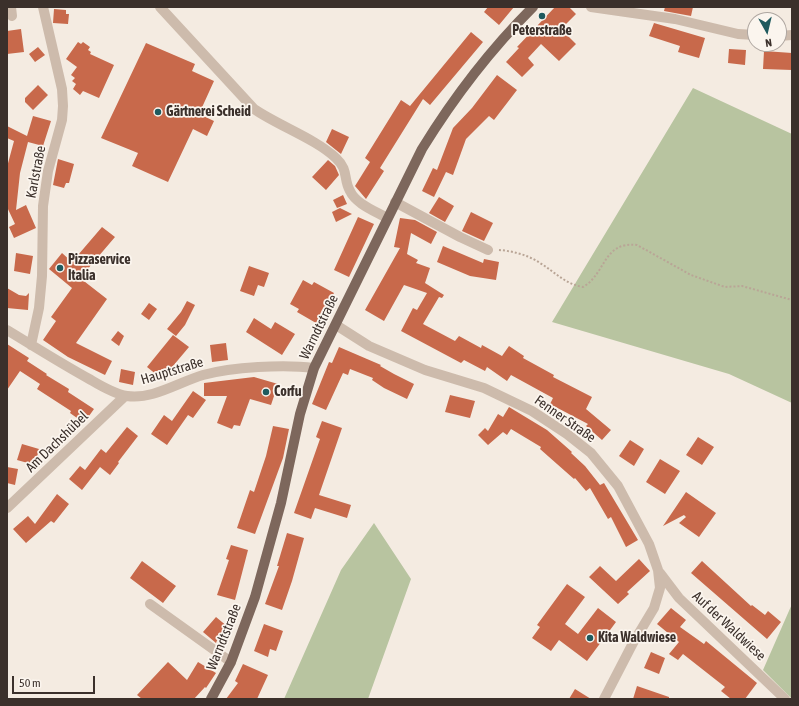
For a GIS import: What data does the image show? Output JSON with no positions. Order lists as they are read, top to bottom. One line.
{"streets":{"main road":["Warndtstraße"],"street":["Karlstraße","Hauptstraße","Fenner Straße","Am Dachshübel","Auf der Waldwiese"]},"crossings":[["Karlstraße","Hauptstraße"],["Warndtstraße","Hauptstraße"],["Warndtstraße","Fenner Straße"],["Hauptstraße","Am Dachshübel"],["Fenner Straße","Auf der Waldwiese"]],"places":["Peterstraße","Gärtnerei Scheid","Pizzaservice Italia","Corfu","Kita Waldwiese"],"scale_bar":"50 m","north":"bottom"}
